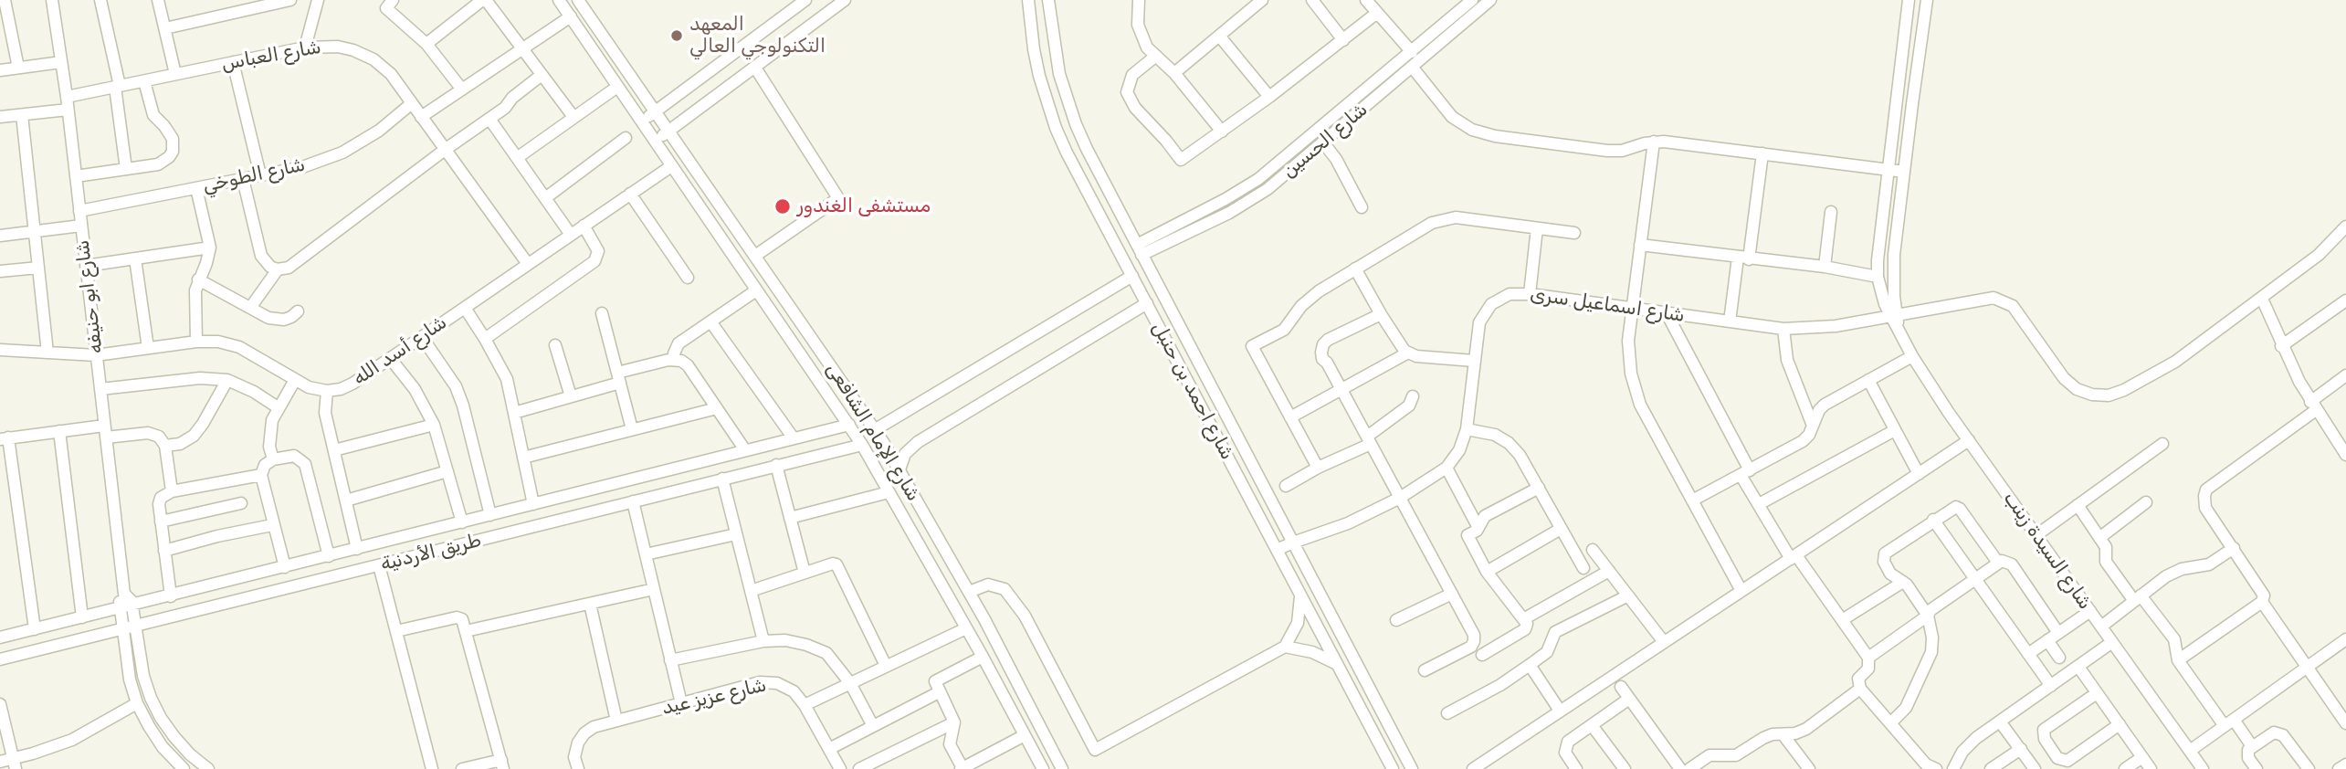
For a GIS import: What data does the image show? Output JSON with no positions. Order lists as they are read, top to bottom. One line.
{"streets":{"street":["شارع العباس","شارع الحسين","شارع الطوخي","شارع ابو حنيفه","شارع اسماعيل سرى","شارع أسد الله","شارع احمد بن حنبل","شارع الإمام الشافعى","شارع السيدة زينب","طريق الأردنية","شارع عزيز عيد"]},"crossings":[["شارع العباس","شارع الطوخي"],["شارع العباس","شارع ابو حنيفه"],["شارع العباس","شارع أسد الله"],["شارع الحسين","شارع احمد بن حنبل"],["شارع الطوخي","شارع ابو حنيفه"],["شارع ابو حنيفه","طريق الأردنية"],["شارع اسماعيل سرى","شارع احمد بن حنبل"],["شارع اسماعيل سرى","شارع السيدة زينب"],["شارع أسد الله","شارع الإمام الشافعى"],["شارع الإمام الشافعى","طريق الأردنية"]],"places":["المعهد التكنولوجي العالي","مستشفى الغندور"]}
